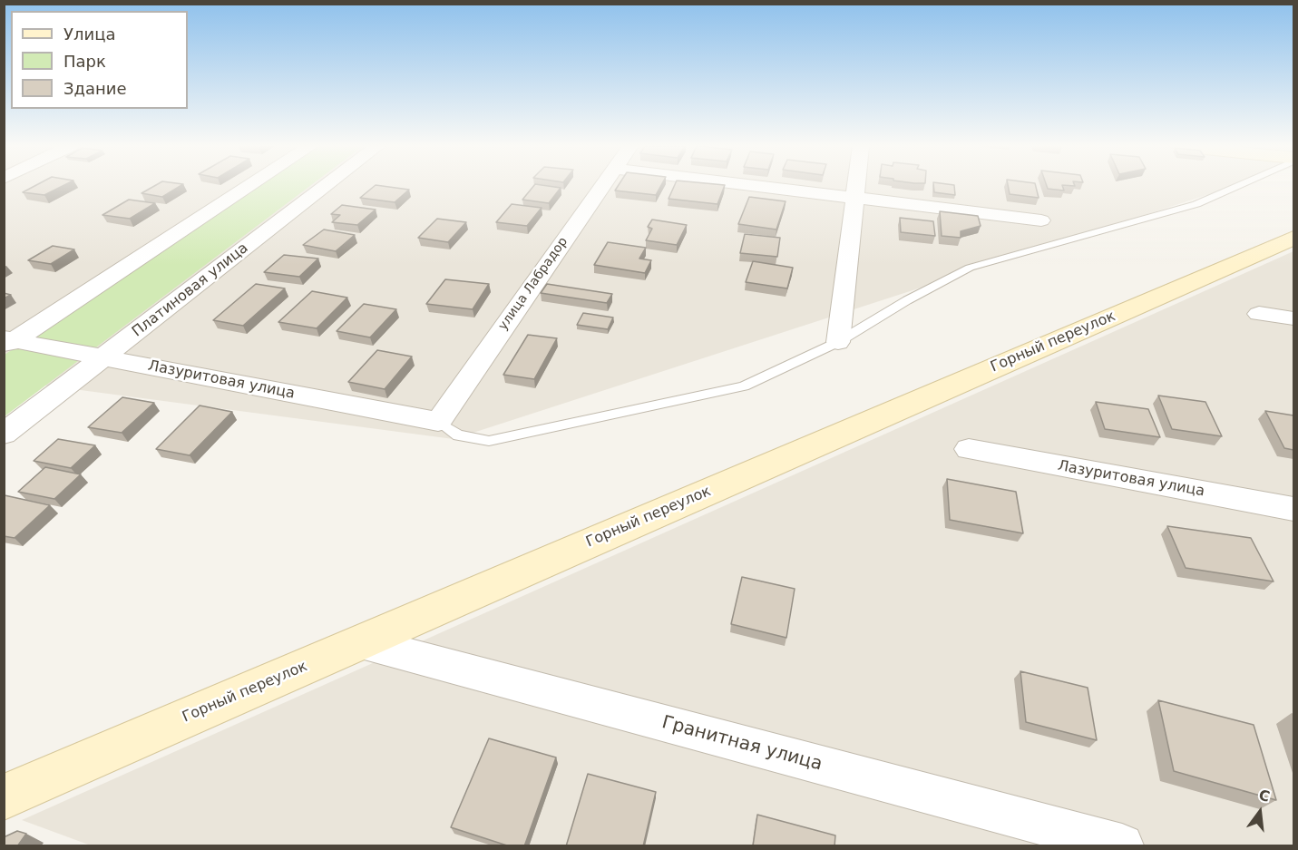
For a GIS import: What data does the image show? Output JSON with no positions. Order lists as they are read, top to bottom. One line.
{"streets":{"street":["улица Лабрадор","Платиновая улица","Горный переулок","Лазуритовая улица","Гранитная улица"]},"crossings":[["улица Лабрадор","Лазуритовая улица"],["Платиновая улица","Лазуритовая улица"],["Горный переулок","Гранитная улица"]],"legend":["Улица","Парк","Здание"],"north":"top"}
